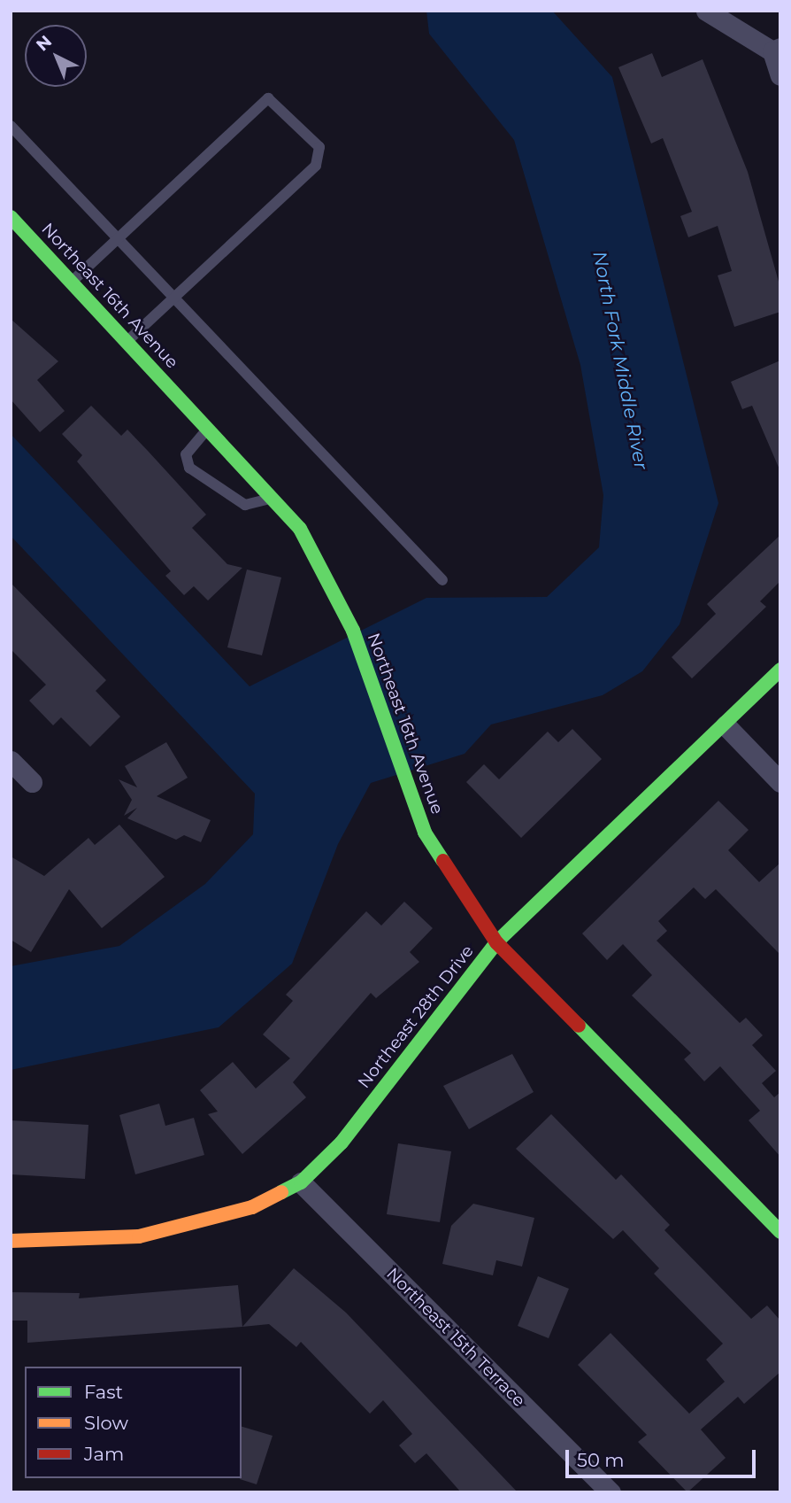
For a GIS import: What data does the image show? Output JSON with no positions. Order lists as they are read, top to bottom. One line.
{"streets":{"street":["Northeast 16th Avenue","Northeast 28th Drive","Northeast 15th Terrace"]},"crossings":[["Northeast 16th Avenue","Northeast 28th Drive"],["Northeast 28th Drive","Northeast 15th Terrace"]],"water":["North Fork Middle River"],"legend":["Fast","Slow","Jam"],"scale_bar":"50 m","north":"top left"}
